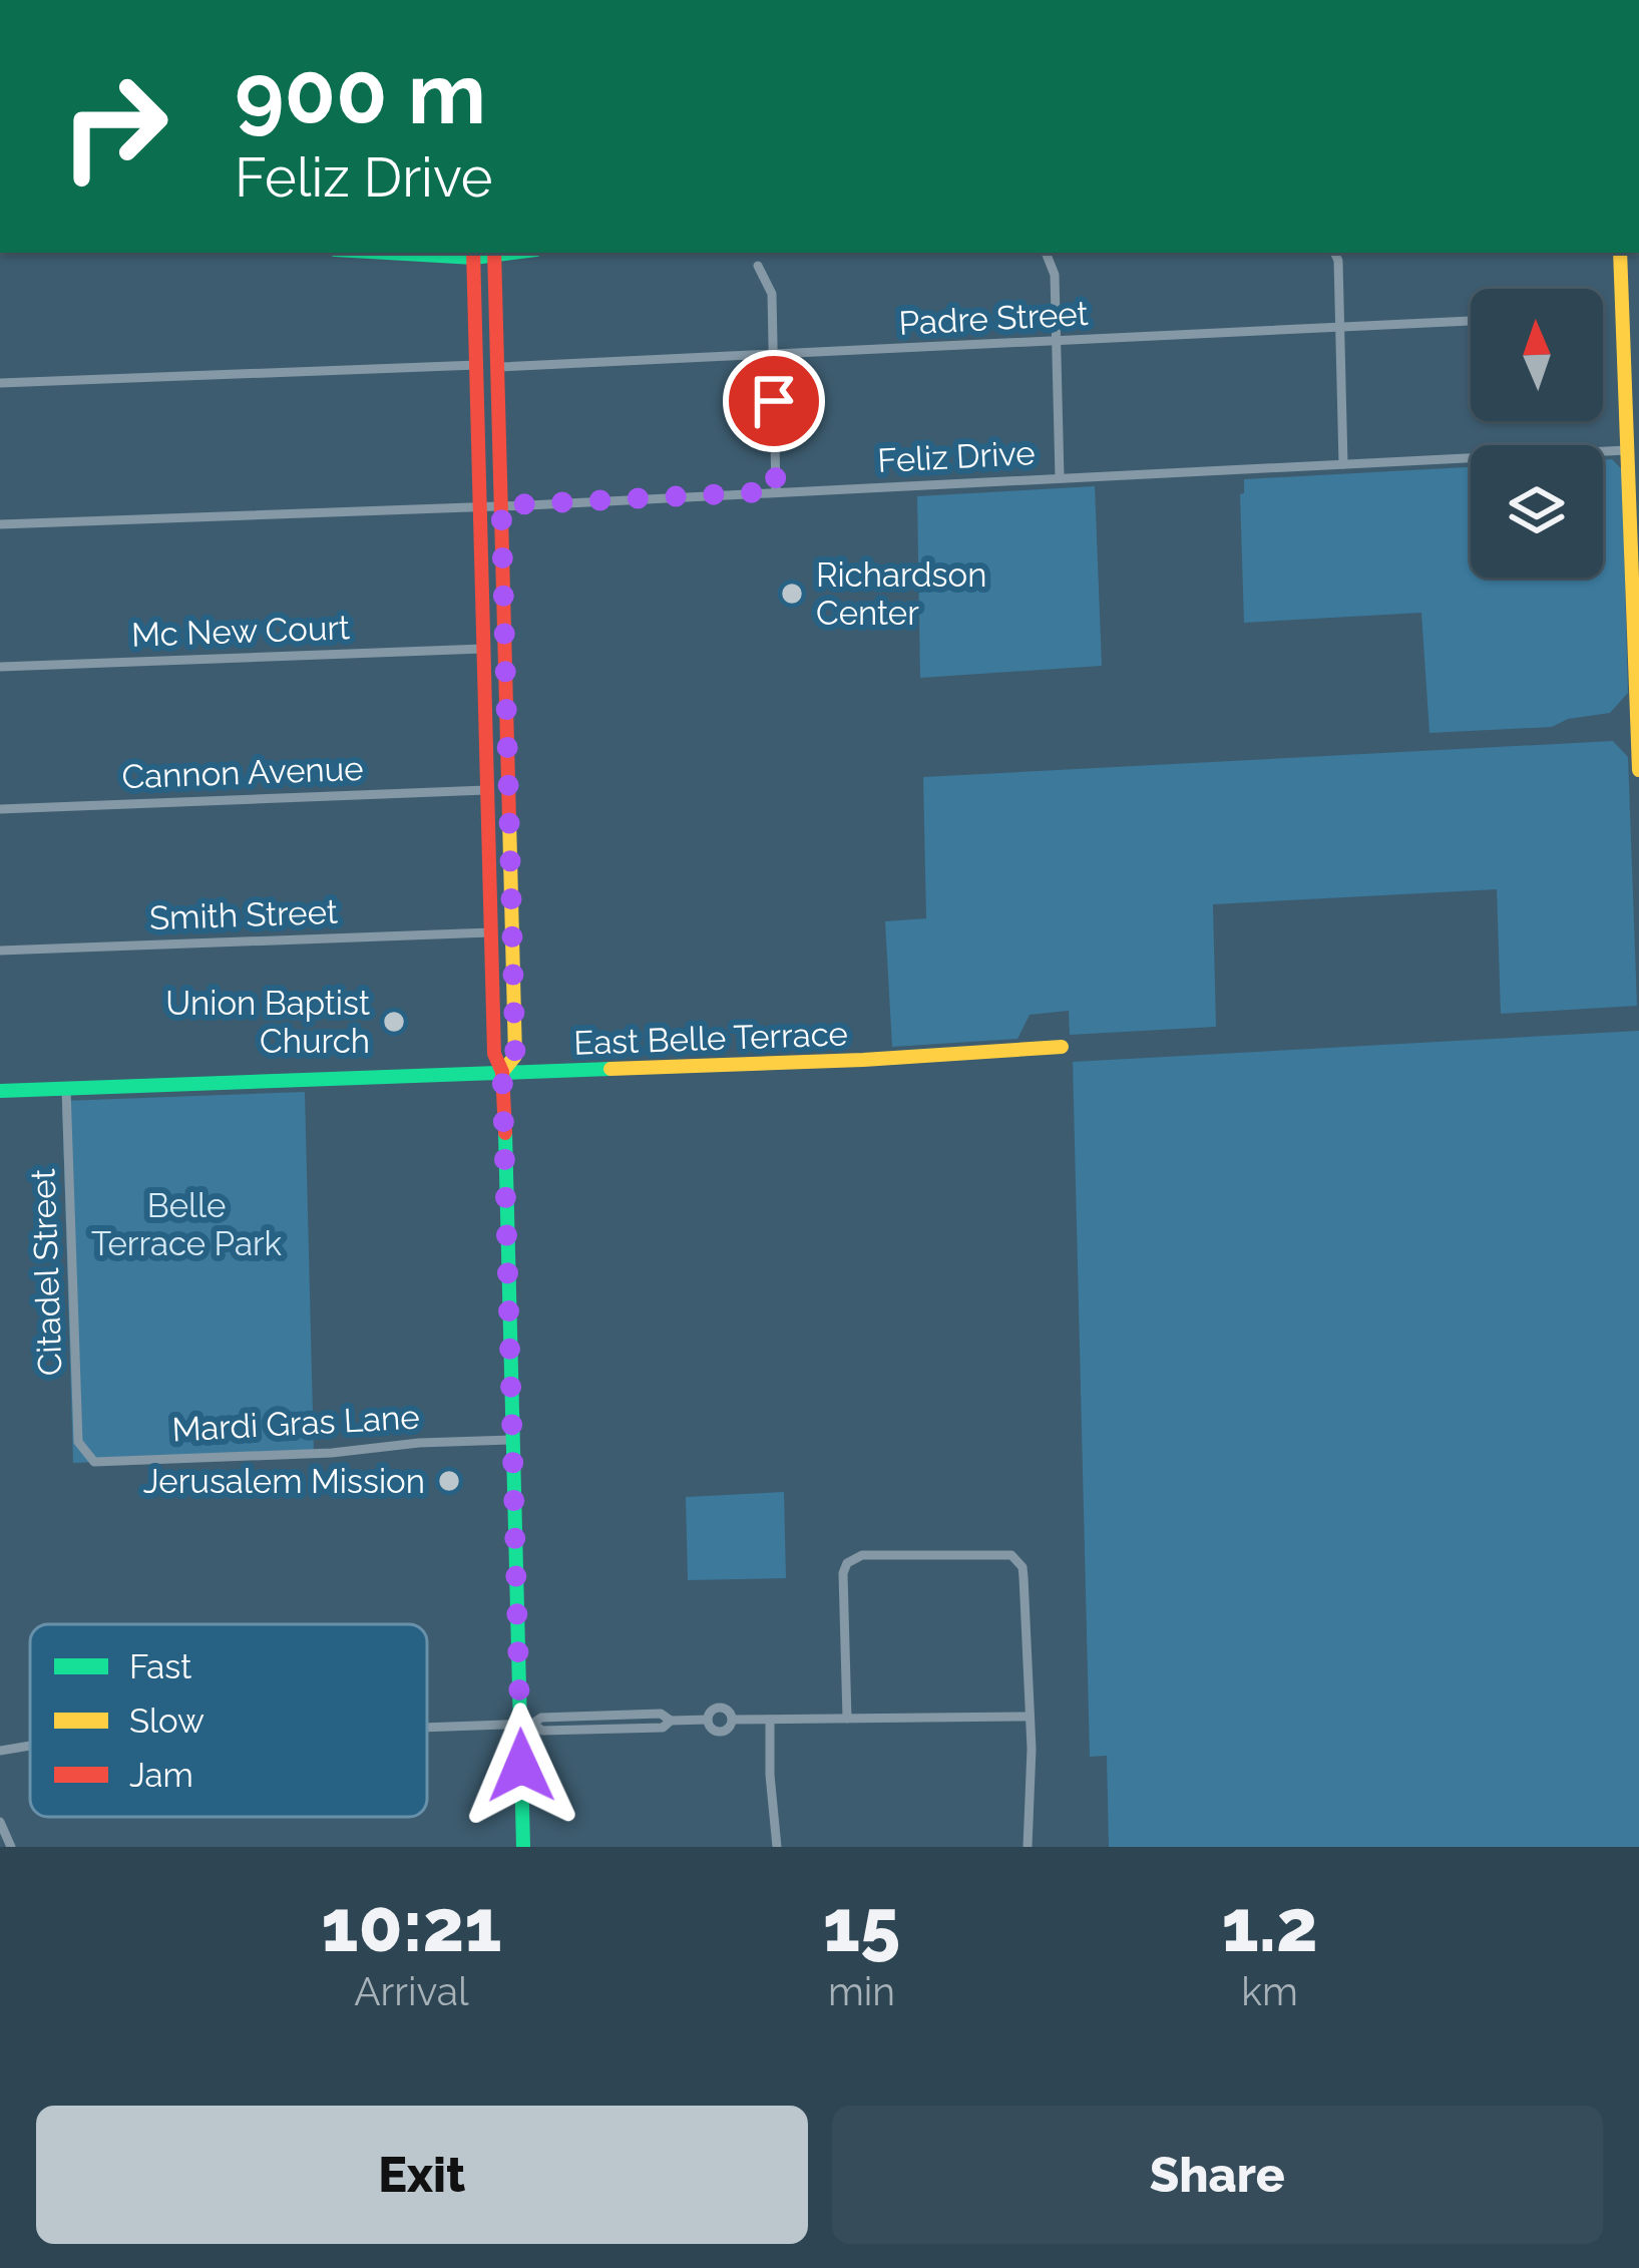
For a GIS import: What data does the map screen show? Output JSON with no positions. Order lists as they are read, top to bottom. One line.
{"streets":{"main road":["East Belle Terrace"],"street":["Padre Street","Feliz Drive","Mc New Court","Cannon Avenue","Smith Street","Citadel Street","Mardi Gras Lane"]},"crossings":[["East Belle Terrace","Citadel Street"],["Citadel Street","Mardi Gras Lane"]],"parks":["Belle Terrace Park"],"places":["Richardson Center","Union Baptist Church","Jerusalem Mission"],"legend":["Fast","Slow","Jam"],"north":"top","page":{"turn":["900 m","Feliz Drive"],"eta":["10:21","Arrival","15","min","1.2","km"],"buttons":["Exit","Share"]}}
